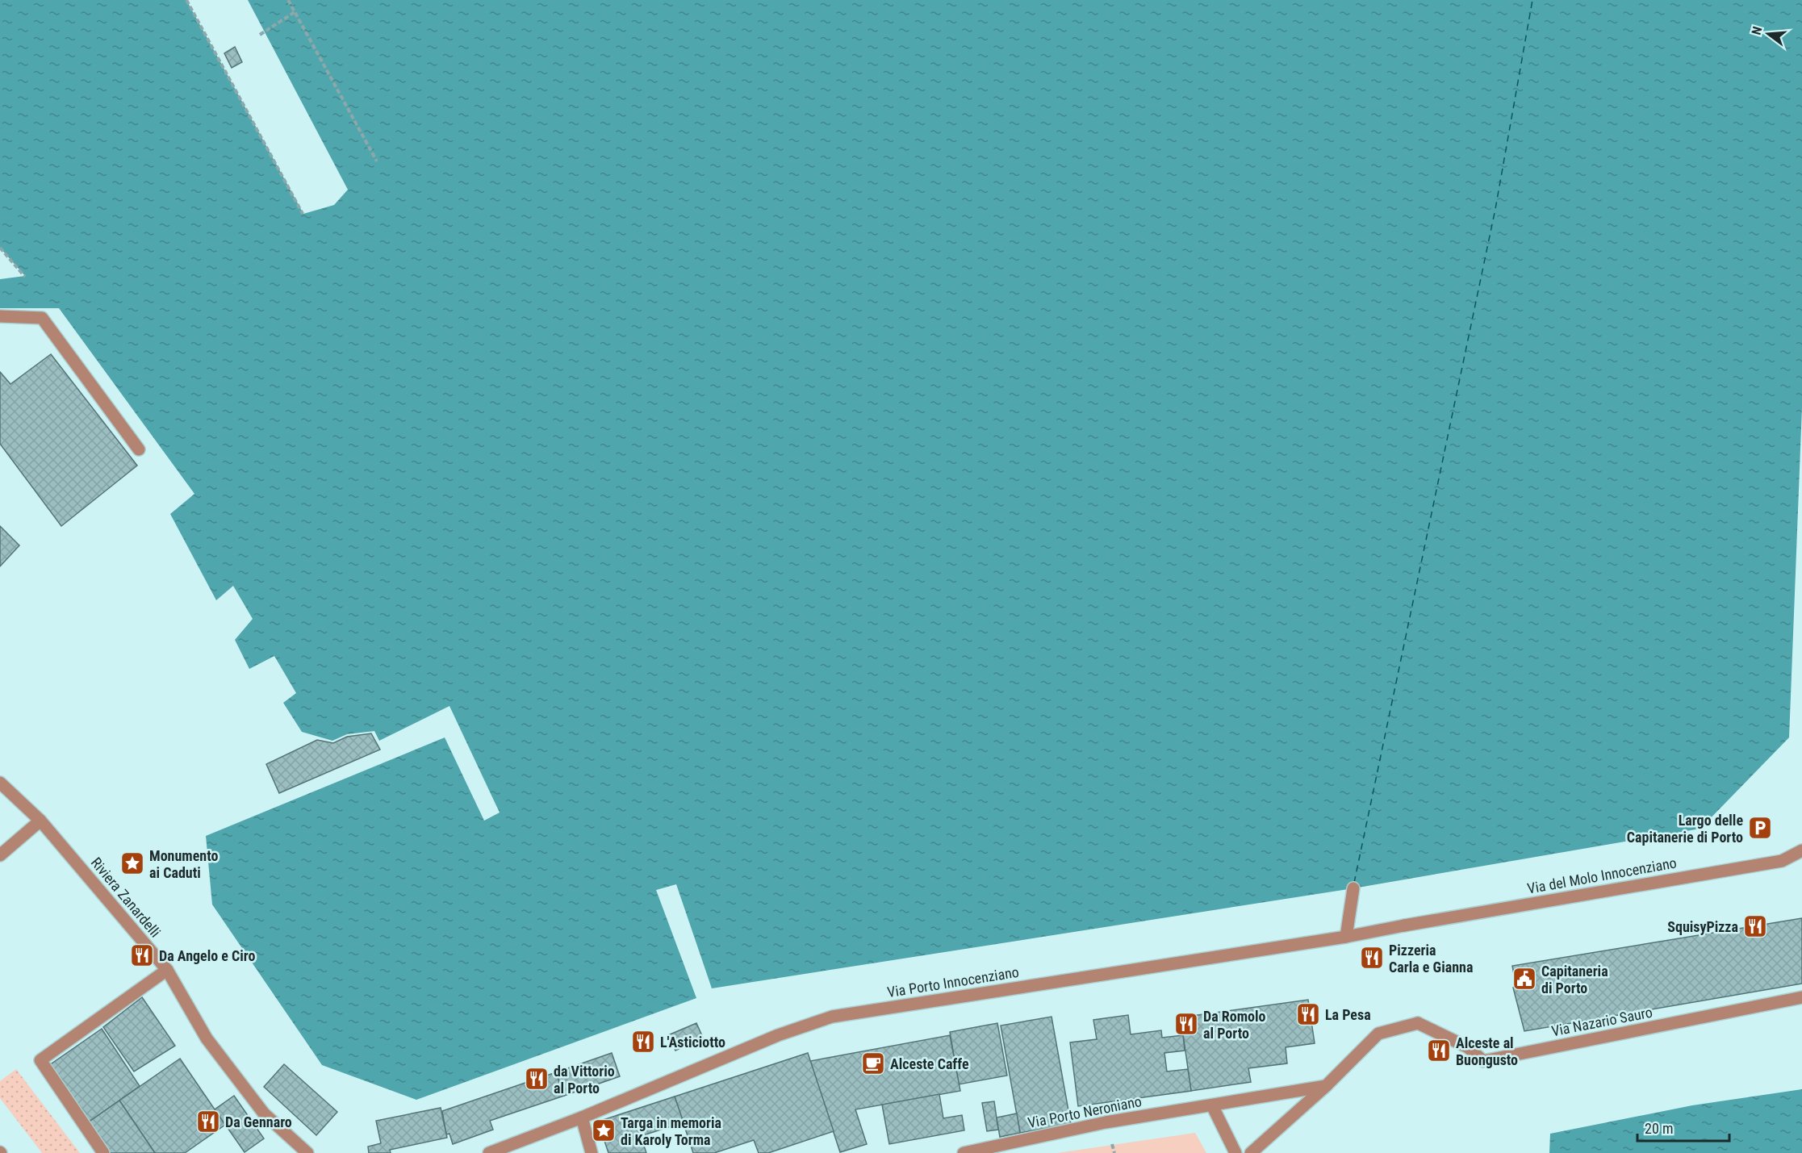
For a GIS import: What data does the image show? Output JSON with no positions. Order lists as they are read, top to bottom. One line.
{"streets":{"street":["Via del Molo Innocenziano","Riviera Zanardelli","Via Porto Innocenziano","Via Nazario Sauro","Via Porto Neroniano"]},"crossings":[["Via del Molo Innocenziano","Via Porto Innocenziano"],["Via Nazario Sauro","Via Porto Neroniano"]],"places":{"parking":["Largo delle Capitanerie di Porto"],"place":["Monumento ai Caduti","Targa in memoria di Karoly Torma"],"restaurant":["SquisyPizza","Da Angelo e Ciro","Pizzeria Carla e Gianna","La Pesa","Da Romolo al Porto","L'Asticiotto","Alceste al Buongusto","da Vittorio al Porto","Da Gennaro"],"public building":["Capitaneria di Porto"],"cafe":["Alceste Caffe"]},"scale_bar":"20 m","north":"left"}
